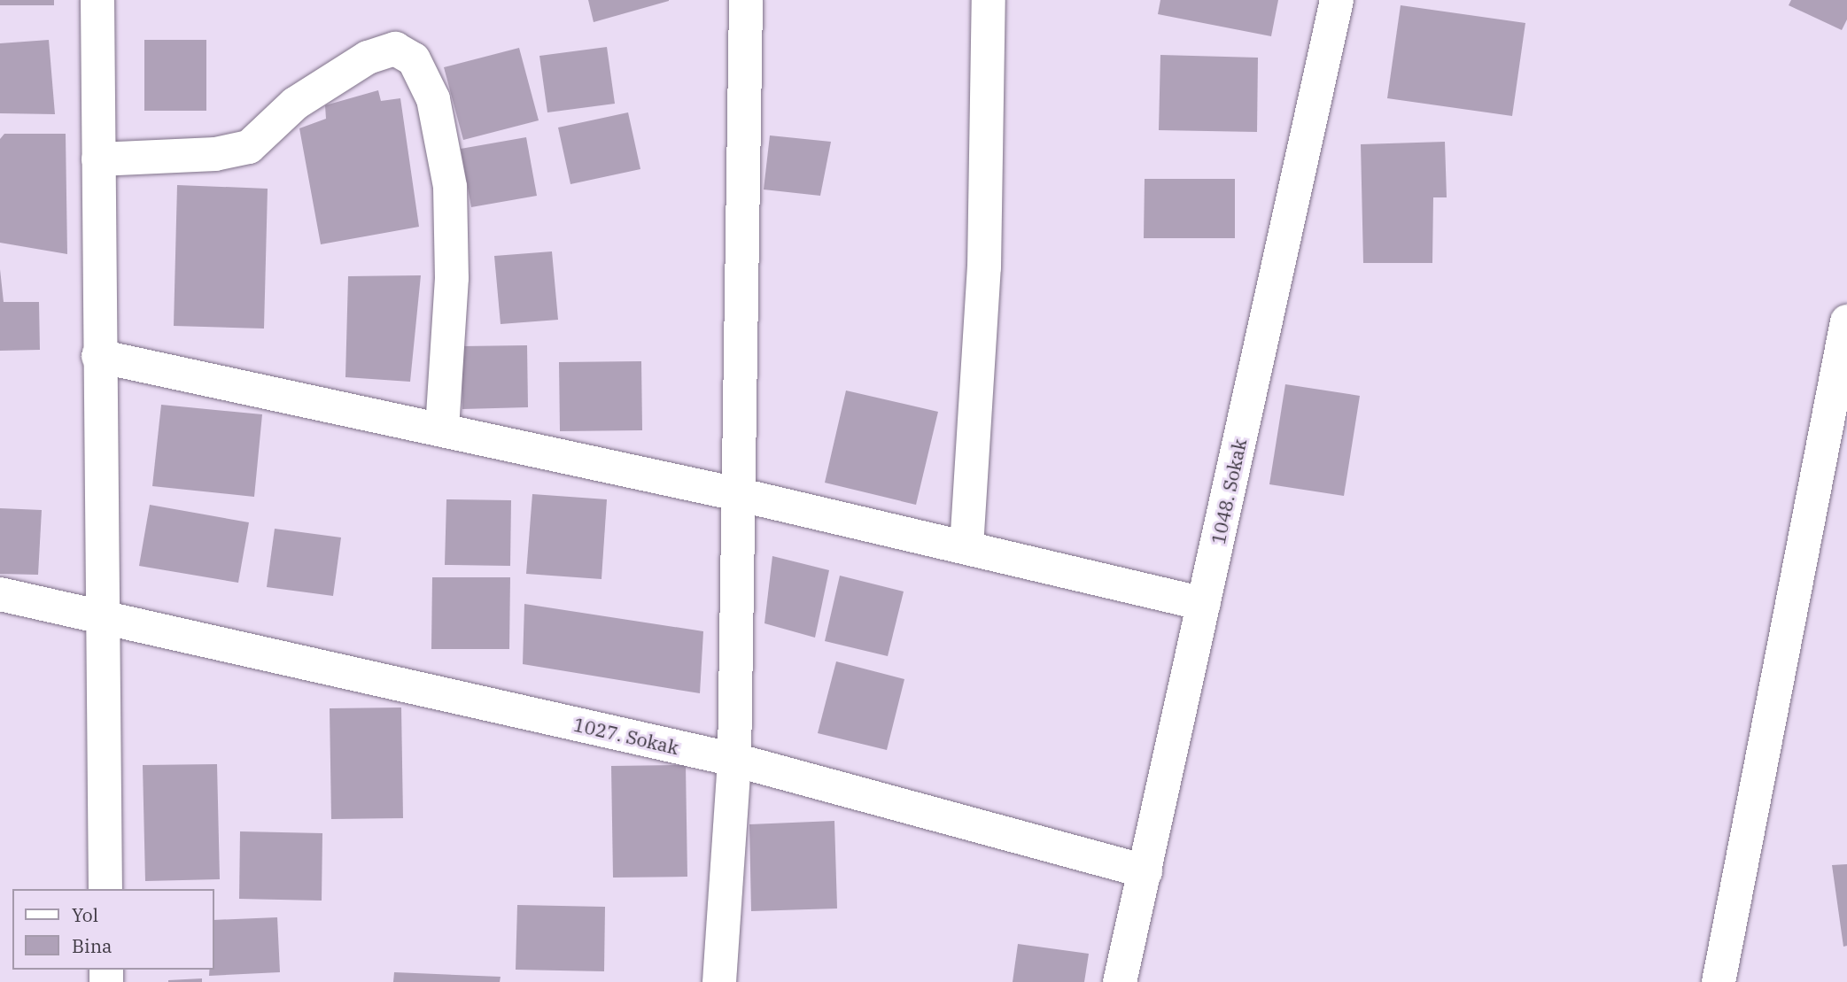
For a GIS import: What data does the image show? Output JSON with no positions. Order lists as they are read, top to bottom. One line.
{"streets":{"street":["1048. Sokak","1027. Sokak"]},"crossings":[["1048. Sokak","1027. Sokak"]],"legend":["Yol","Bina"]}
